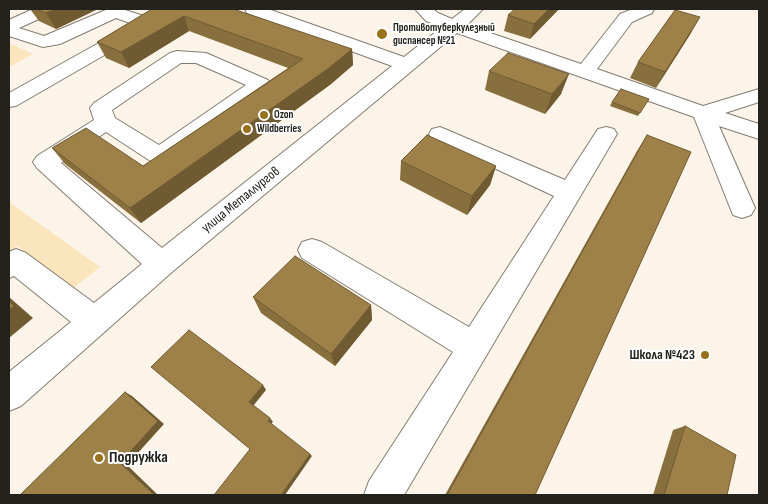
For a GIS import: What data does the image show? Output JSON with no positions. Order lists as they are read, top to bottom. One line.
{"streets":{"street":["улица Металлургов"]},"places":["Противотуберкулезный диспансер №21","Ozon","Wildberries","Школа №423","Подружка"]}
